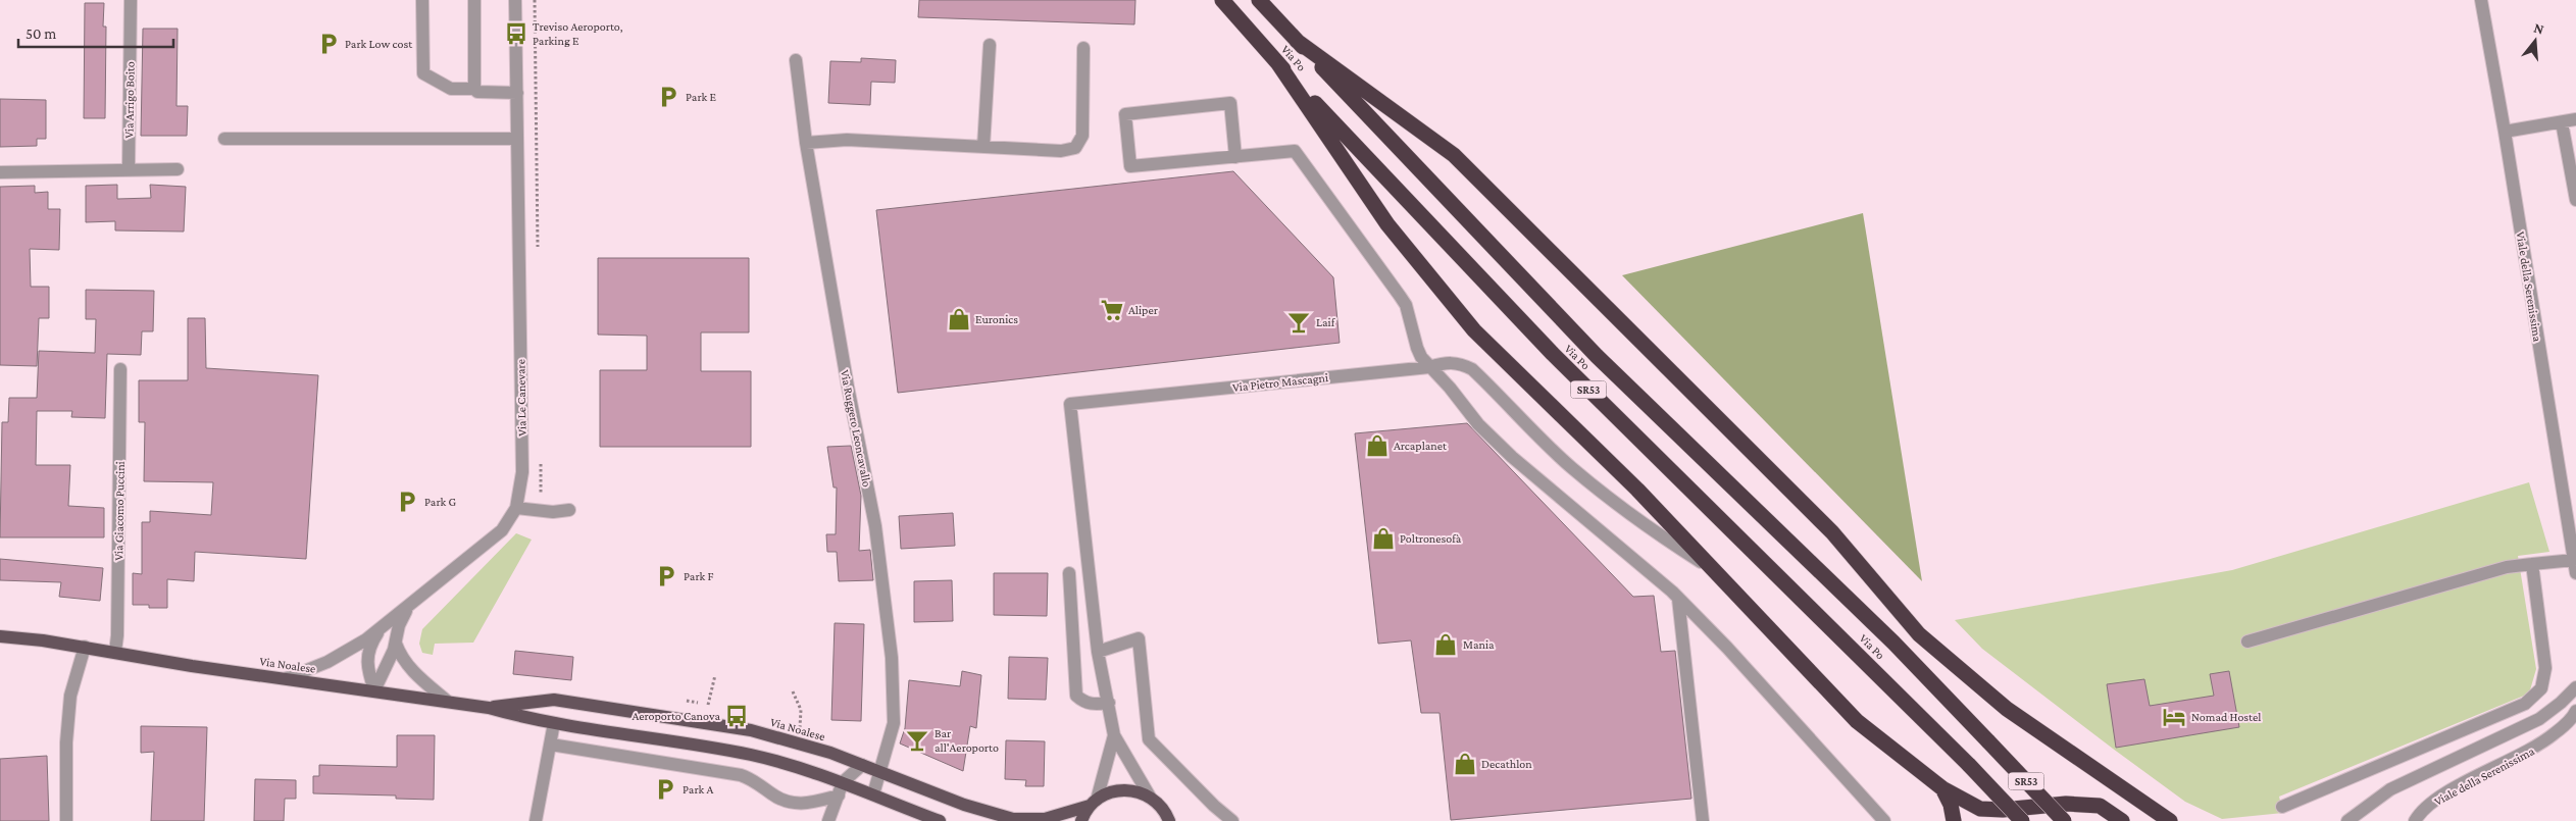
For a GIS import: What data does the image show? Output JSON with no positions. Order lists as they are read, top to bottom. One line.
{"streets":{"highway":["Via Po","SR53"],"main road":["Via Noalese"],"street":["Via Arrigo Boito","Viale della Serenissima","Via Pietro Mascagni","Via Le Canevare","Via Ruggero Leoncavallo","Via Giacomo Puccini"]},"crossings":[["Via Pietro Mascagni","Via Noalese"],["Via Le Canevare","Via Noalese"],["Via Ruggero Leoncavallo","Via Noalese"],["Via Giacomo Puccini","Via Noalese"]],"places":{"bus stop":["Treviso Aeroporto, Parking E","Aeroporto Canova"],"parking":["Park Low cost","Park E","Park G","Park F","Park A"],"supermarket":["Aliper"],"shop":["Euronics","Arcaplanet","Poltronesofà","Mania","Decathlon"],"bar":["Laif","Bar all'Aeroporto"],"hotel":["Nomad Hostel"]},"scale_bar":"50 m","north":"top"}
